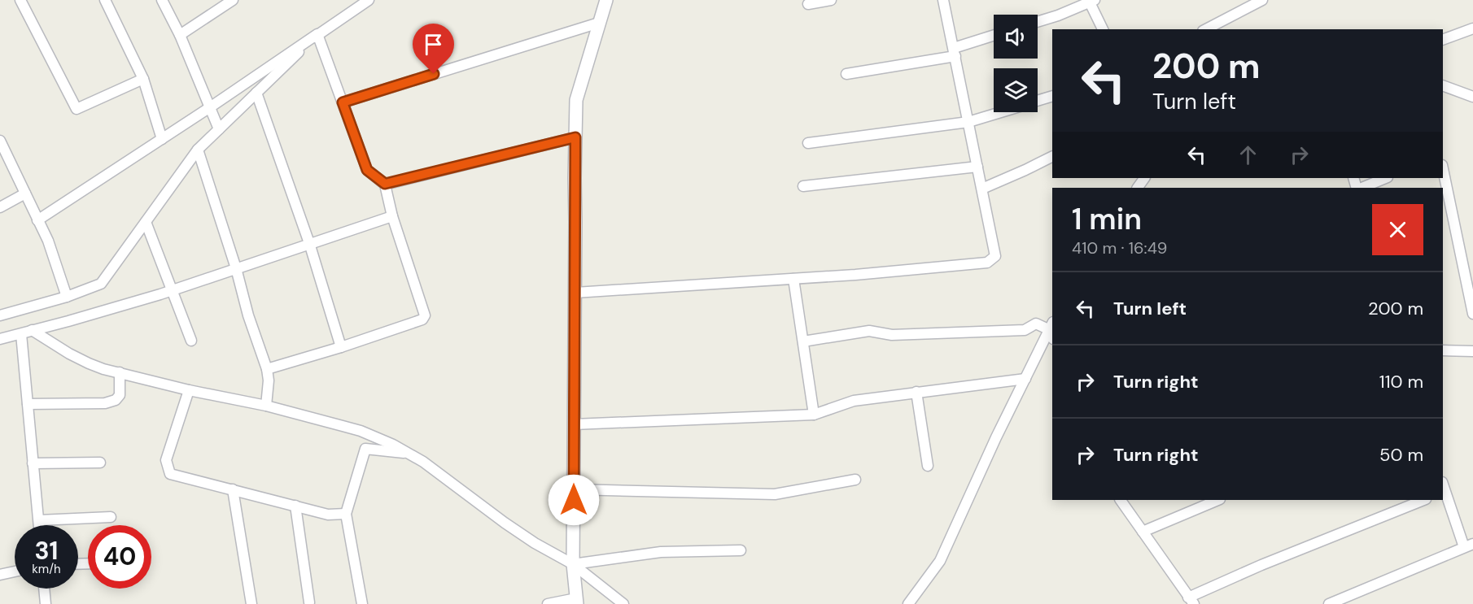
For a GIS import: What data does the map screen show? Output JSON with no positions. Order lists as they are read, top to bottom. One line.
{"page":{"turn":["200 m","Turn left"],"heading":["1 min","410 m · 16:49"],"list":[{"name":"Turn left","value":"200 m"},{"name":"Turn right","value":"110 m"},{"name":"Turn right","value":"50 m"}],"speed":"31 km/h","limit":"40"}}
